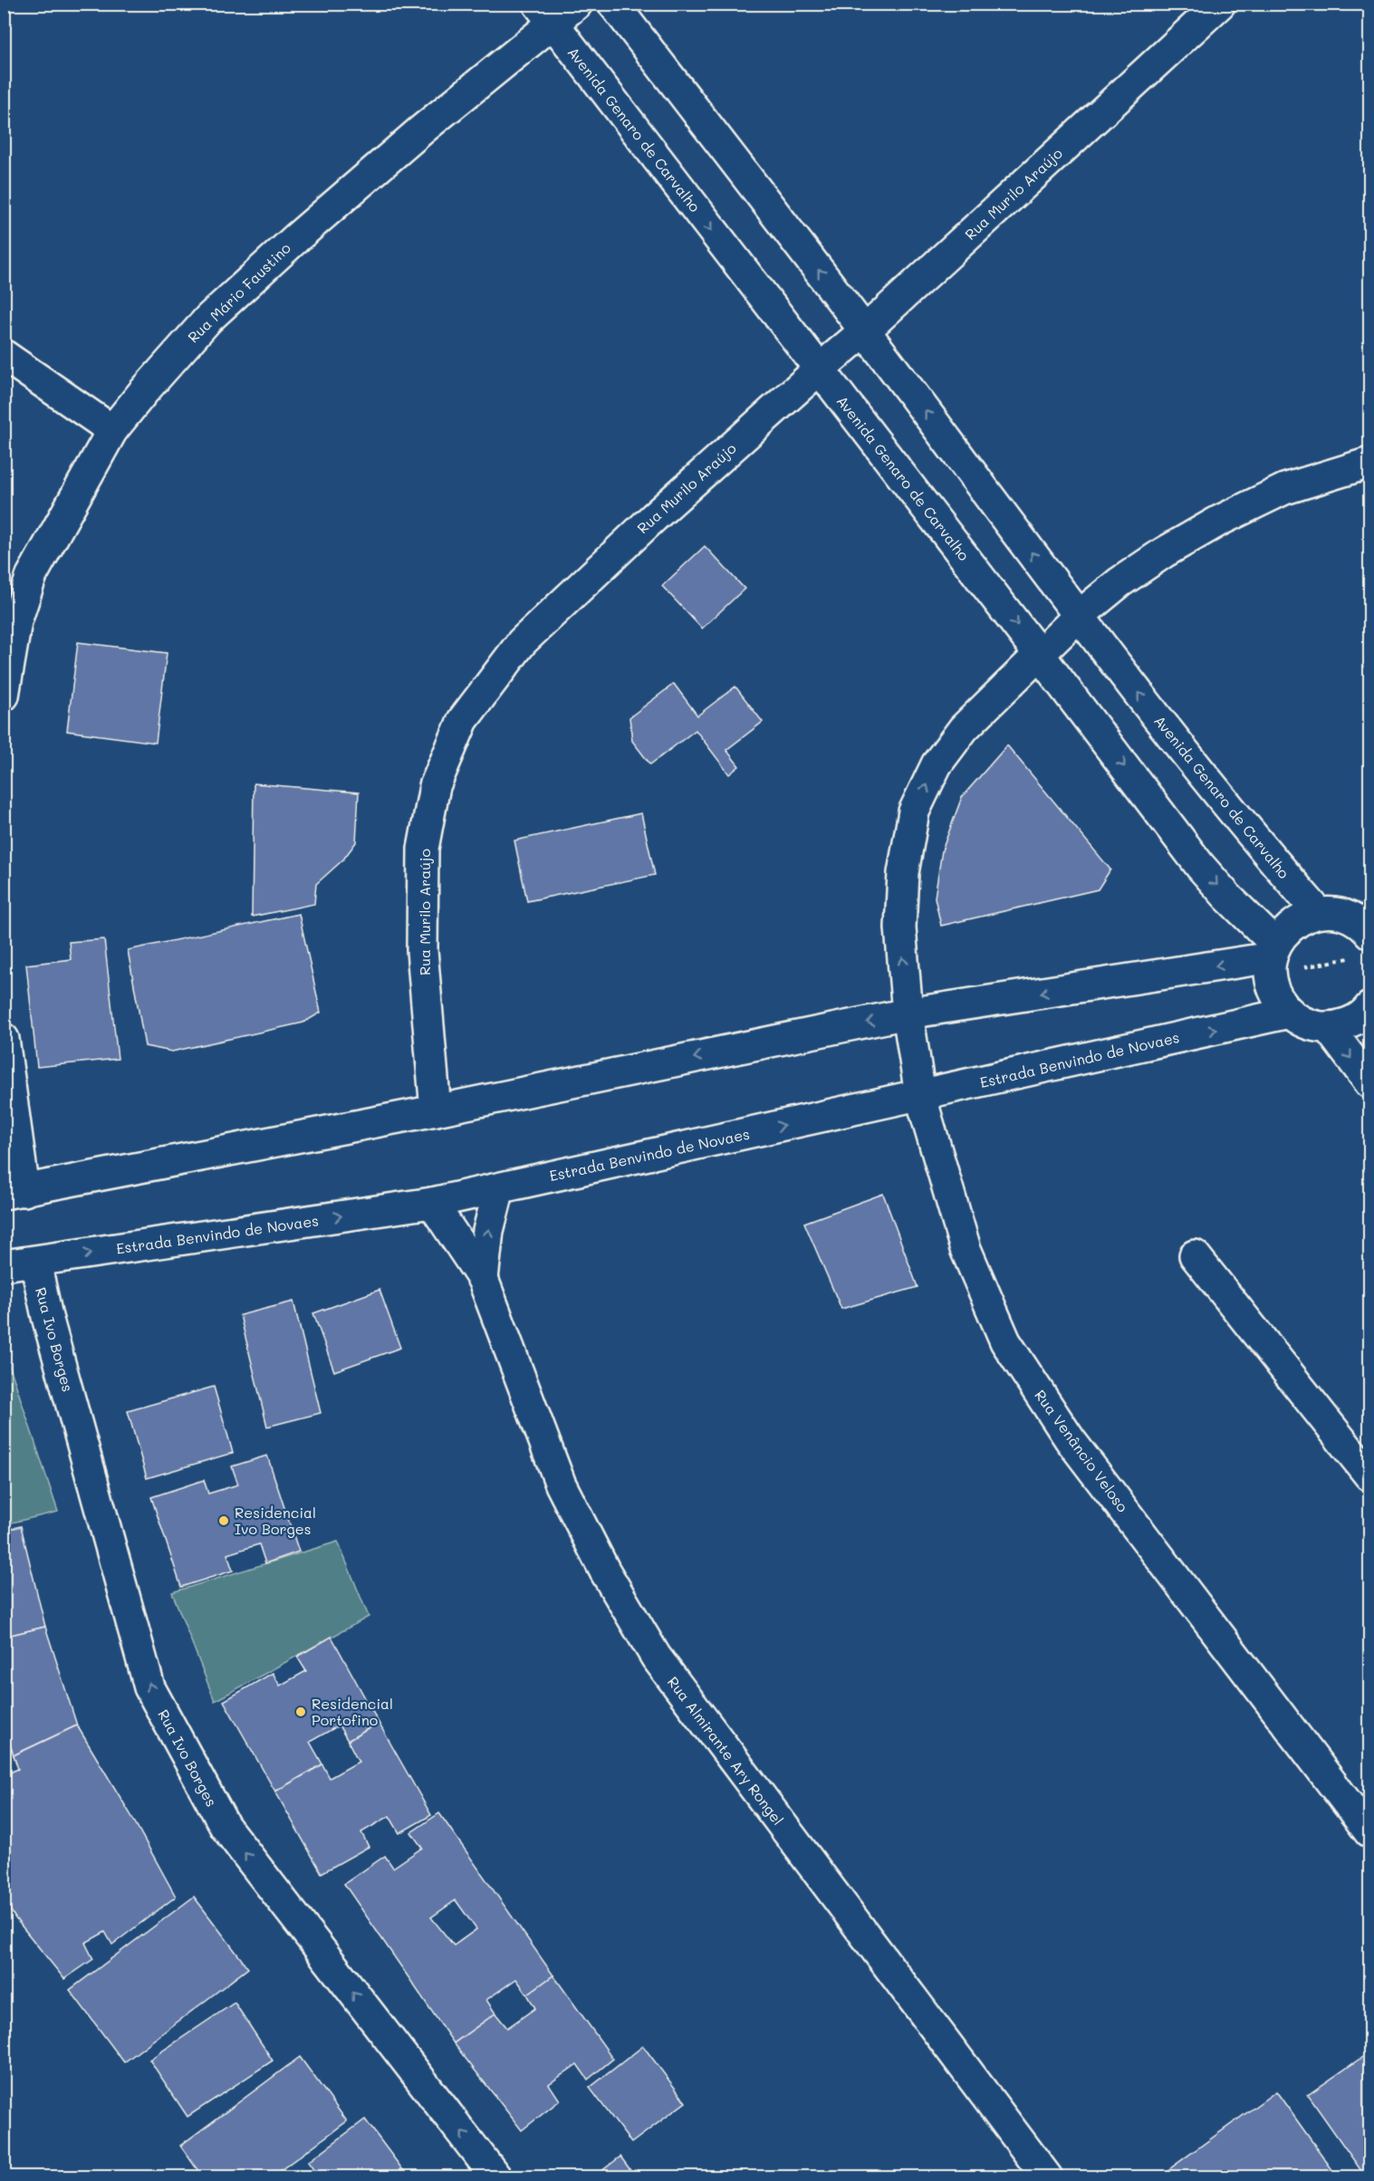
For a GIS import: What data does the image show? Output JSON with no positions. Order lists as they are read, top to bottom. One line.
{"streets":{"street":["Avenida Genaro de Carvalho","Rua Murilo Araújo","Rua Mário Faustino","Estrada Benvindo de Novaes","Rua Ivo Borges","Rua Venâncio Veloso","Rua Almirante Ary Rongel"]},"crossings":[["Avenida Genaro de Carvalho","Rua Murilo Araújo"],["Avenida Genaro de Carvalho","Rua Mário Faustino"],["Avenida Genaro de Carvalho","Rua Venâncio Veloso"],["Estrada Benvindo de Novaes","Rua Ivo Borges"],["Estrada Benvindo de Novaes","Rua Venâncio Veloso"],["Estrada Benvindo de Novaes","Rua Almirante Ary Rongel"]],"one_way":["Rua Ivo Borges"],"places":["Residencial Ivo Borges","Residencial Portofino"]}
